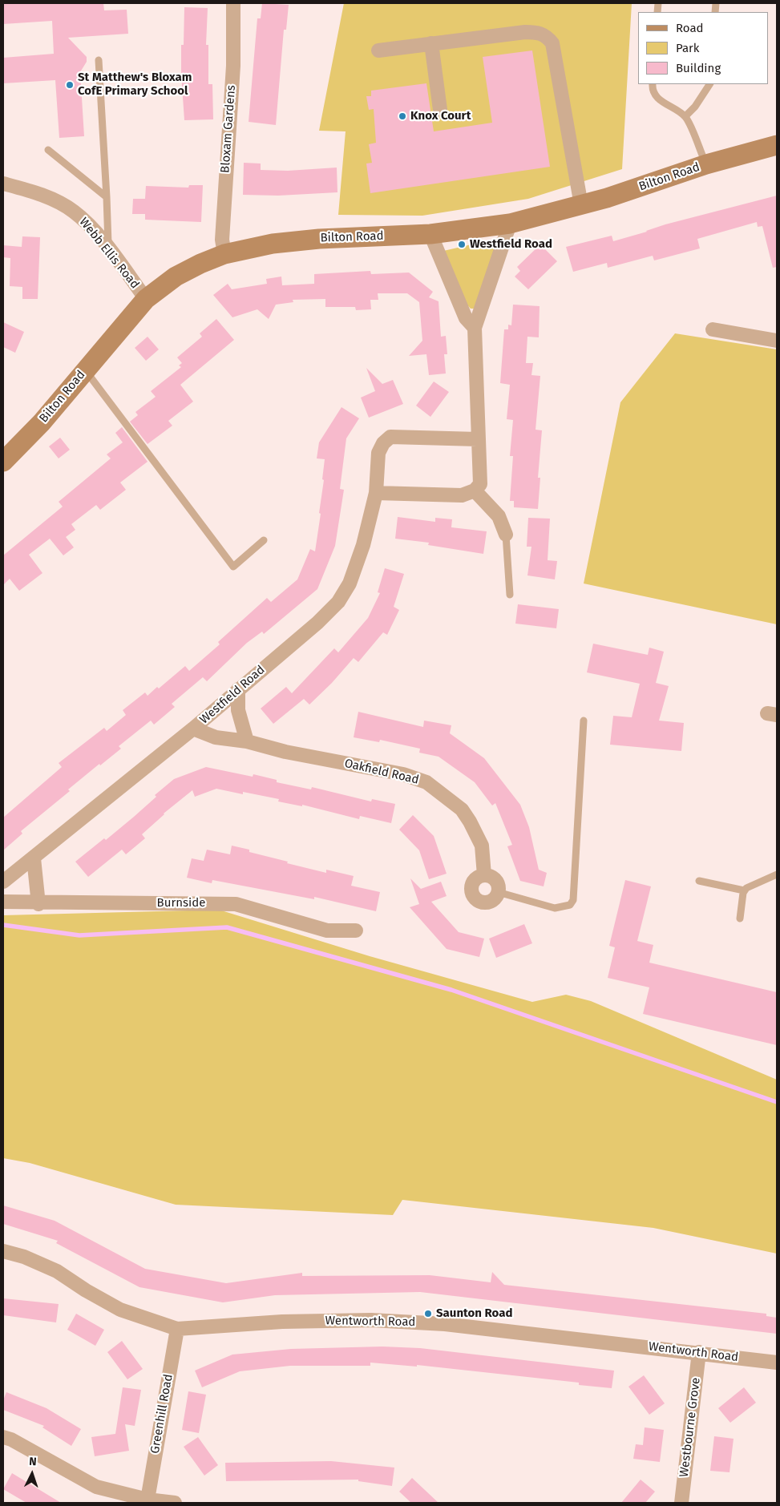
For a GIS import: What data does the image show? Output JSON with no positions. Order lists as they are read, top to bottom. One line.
{"streets":{"main road":["Bilton Road"],"street":["Bloxam Gardens","Webb Ellis Road","Westfield Road","Oakfield Road","Burnside","Wentworth Road","Greenhill Road","Westbourne Grove"]},"crossings":[["Bloxam Gardens","Bilton Road"],["Bilton Road","Webb Ellis Road"],["Westfield Road","Oakfield Road"],["Wentworth Road","Greenhill Road"],["Wentworth Road","Westbourne Grove"]],"places":["St Matthew's Bloxam CofE Primary School","Knox Court","Westfield Road","Saunton Road"],"legend":["Road","Park","Building"],"north":"top"}
